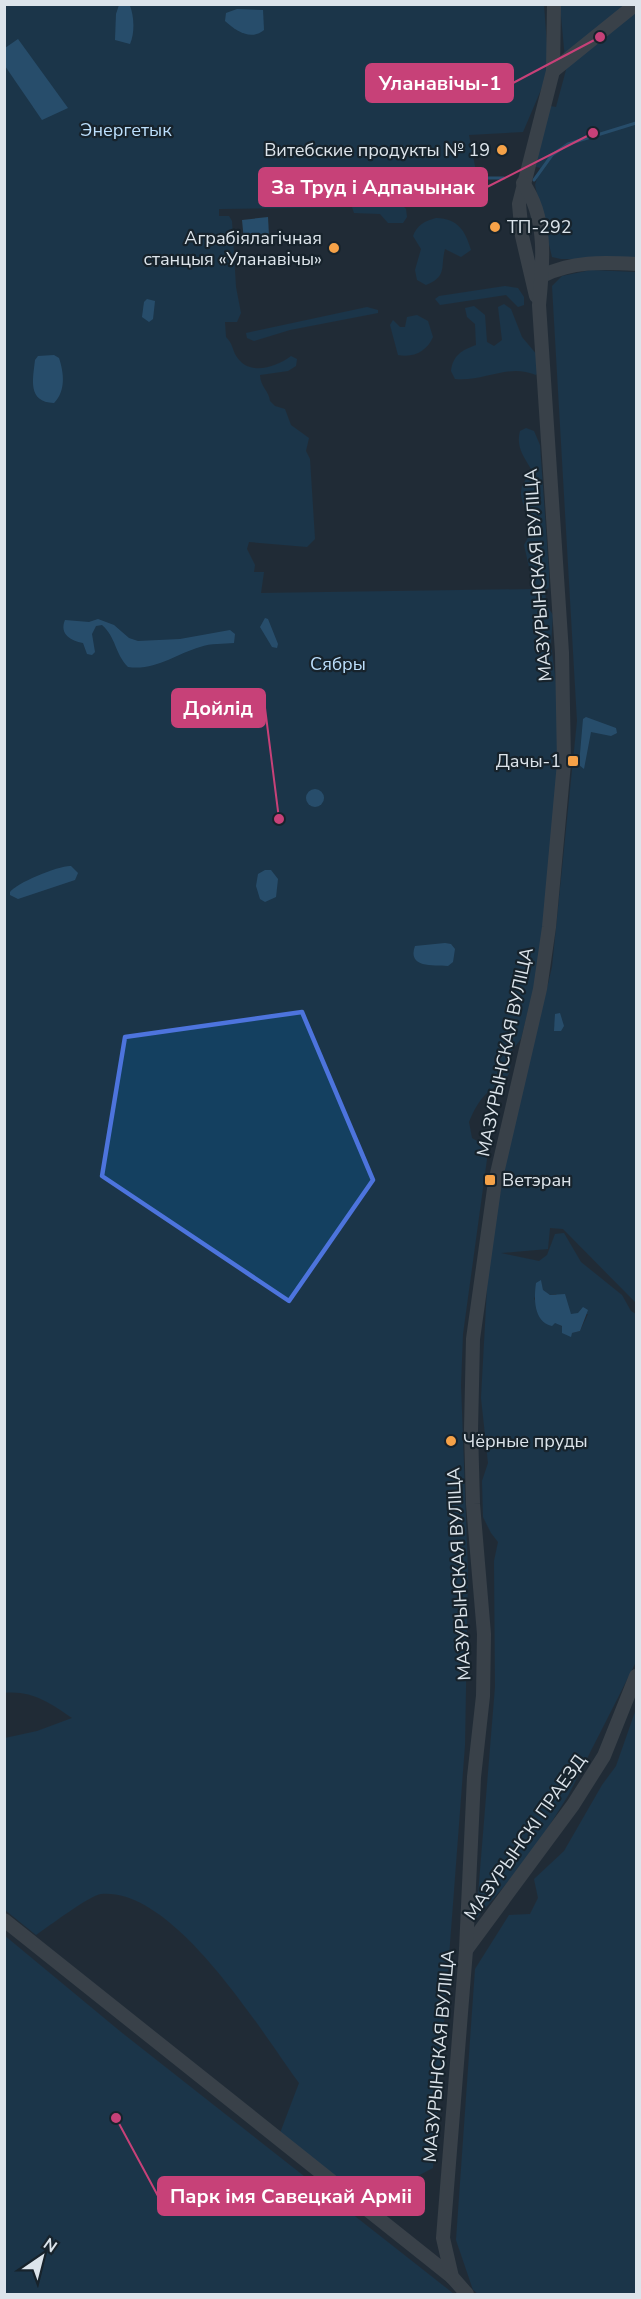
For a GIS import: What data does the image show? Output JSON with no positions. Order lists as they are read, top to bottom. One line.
{"streets":{"street":["МАЗУРЫНСКАЯ ВУЛІЦА","МАЗУРЫНСКІ ПРАЕЗД"]},"crossings":[["МАЗУРЫНСКАЯ ВУЛІЦА","МАЗУРЫНСКІ ПРАЕЗД"]],"parks":["Энергетык","Сябры"],"places":{"other":["Уланавічы-1","За Труд і Адпачынак","Витебские продукты № 19","ТП-292","Аграбіялагічная станцыя «Уланавічы»","Дойлід","Чёрные пруды","Парк імя Савецкай Арміі"],"transit":["Дачы-1","Ветэран"]},"north":"top right"}
